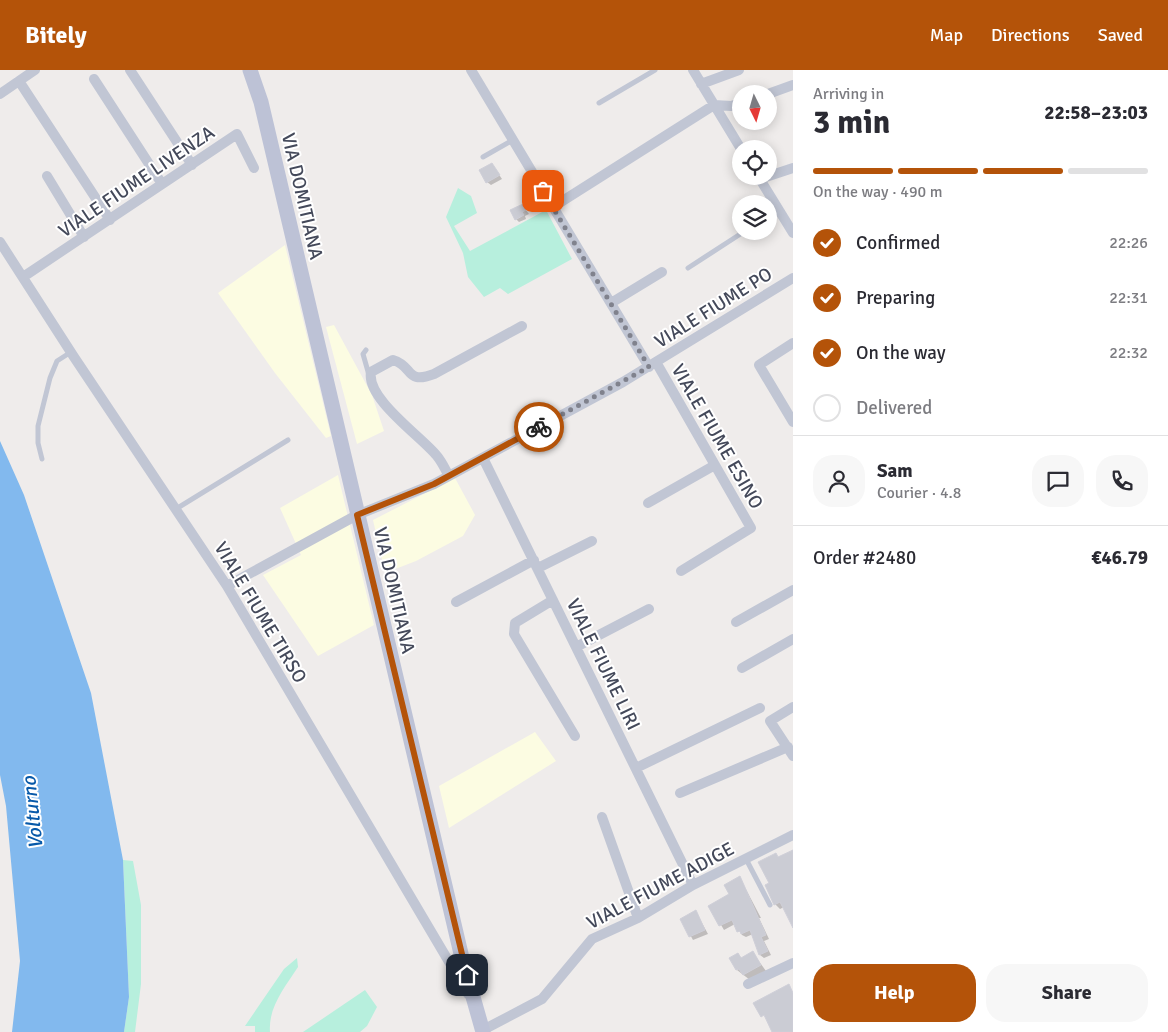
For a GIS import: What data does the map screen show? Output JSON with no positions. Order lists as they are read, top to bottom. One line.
{"streets":{"street":["VIALE FIUME LIVENZA","VIA DOMITIANA","VIALE FIUME PO","VIALE FIUME ESINO","VIALE FIUME TIRSO","VIALE FIUME LIRI","VIALE FIUME ADIGE"]},"crossings":[["VIALE FIUME LIVENZA","VIALE FIUME TIRSO"],["VIA DOMITIANA","VIALE FIUME PO"],["VIA DOMITIANA","VIALE FIUME TIRSO"],["VIA DOMITIANA","VIALE FIUME ADIGE"],["VIALE FIUME PO","VIALE FIUME ESINO"],["VIALE FIUME PO","VIALE FIUME TIRSO"],["VIALE FIUME PO","VIALE FIUME LIRI"],["VIALE FIUME LIRI","VIALE FIUME ADIGE"]],"water":["Volturno"],"north":"bottom","page":{"header":"Bitely","nav":["Map","Directions","Saved"],"heading":["3 min","Arriving in","22:58–23:03"],"panel":["Sam","Courier · 4.8","Order #2480","€46.79"],"bar":"On the way · 490 m","list":[["Confirmed","22:26"],["Preparing","22:31"],["On the way","22:32"],"Delivered"],"buttons":["Help","Share"]}}
